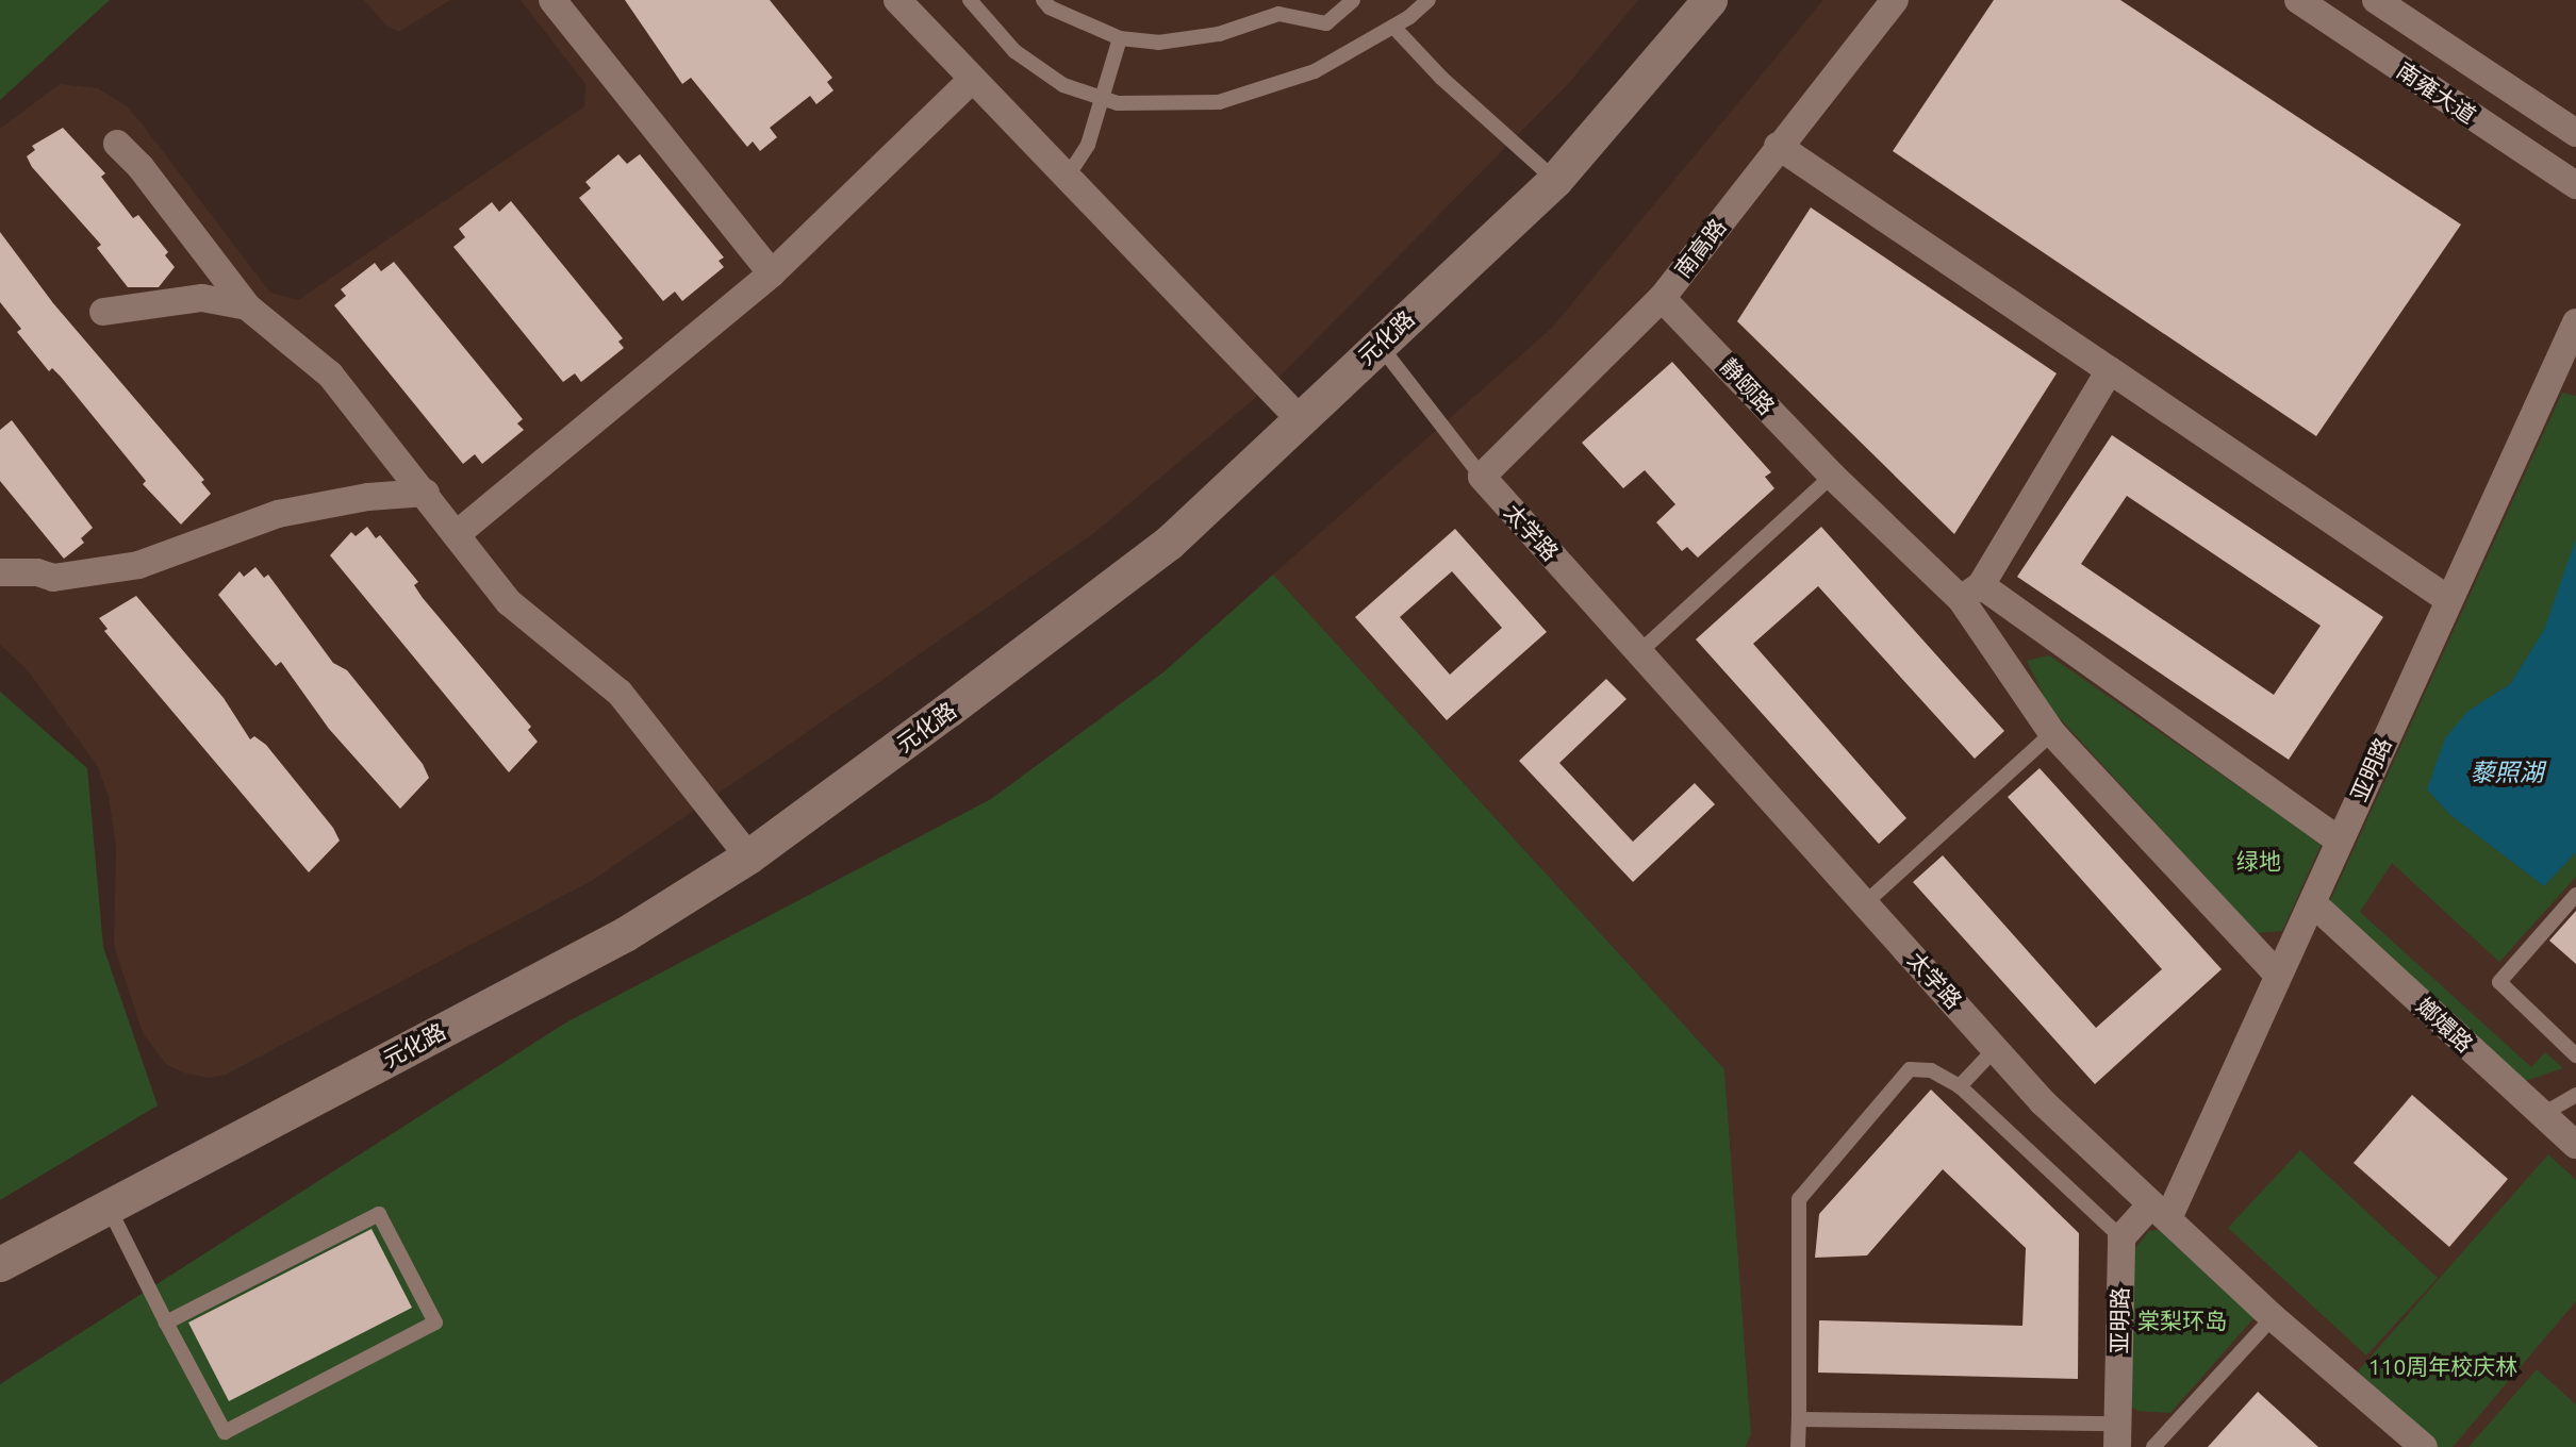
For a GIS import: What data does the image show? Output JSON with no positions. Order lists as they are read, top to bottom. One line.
{"streets":{"street":["南雍大道","南高路","元化路","静颐路","太学路","亚明路","嫏嬛路"]},"crossings":[["南高路","静颐路"],["南高路","太学路"],["太学路","亚明路"],["亚明路","嫏嬛路"]],"water":["藜照湖"],"parks":["绿地","棠梨环岛","110周年校庆林"]}
